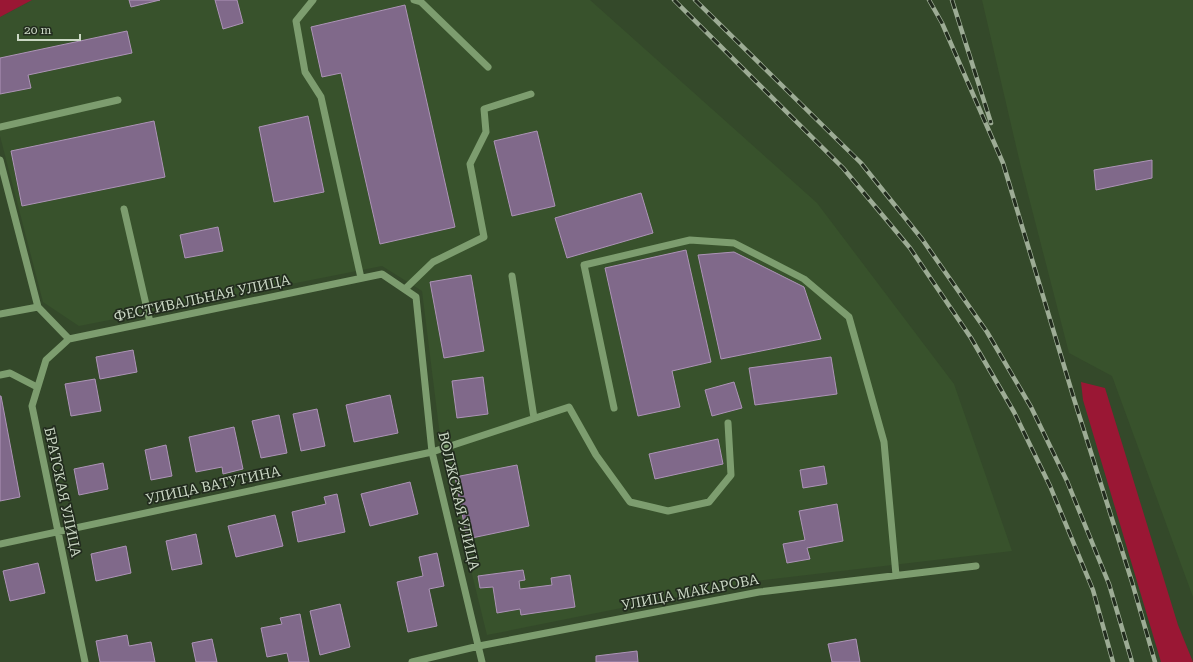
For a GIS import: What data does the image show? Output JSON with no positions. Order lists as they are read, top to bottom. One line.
{"streets":{"street":["ФЕСТИВАЛЬНАЯ УЛИЦА","УЛИЦА ВАТУТИНА","БРАТСКАЯ УЛИЦА","ВОЛЖСКАЯ УЛИЦА","УЛИЦА МАКАРОВА"]},"crossings":[["ФЕСТИВАЛЬНАЯ УЛИЦА","БРАТСКАЯ УЛИЦА"],["ФЕСТИВАЛЬНАЯ УЛИЦА","ВОЛЖСКАЯ УЛИЦА"],["УЛИЦА ВАТУТИНА","БРАТСКАЯ УЛИЦА"],["УЛИЦА ВАТУТИНА","ВОЛЖСКАЯ УЛИЦА"],["ВОЛЖСКАЯ УЛИЦА","УЛИЦА МАКАРОВА"]],"scale_bar":"20 m"}
